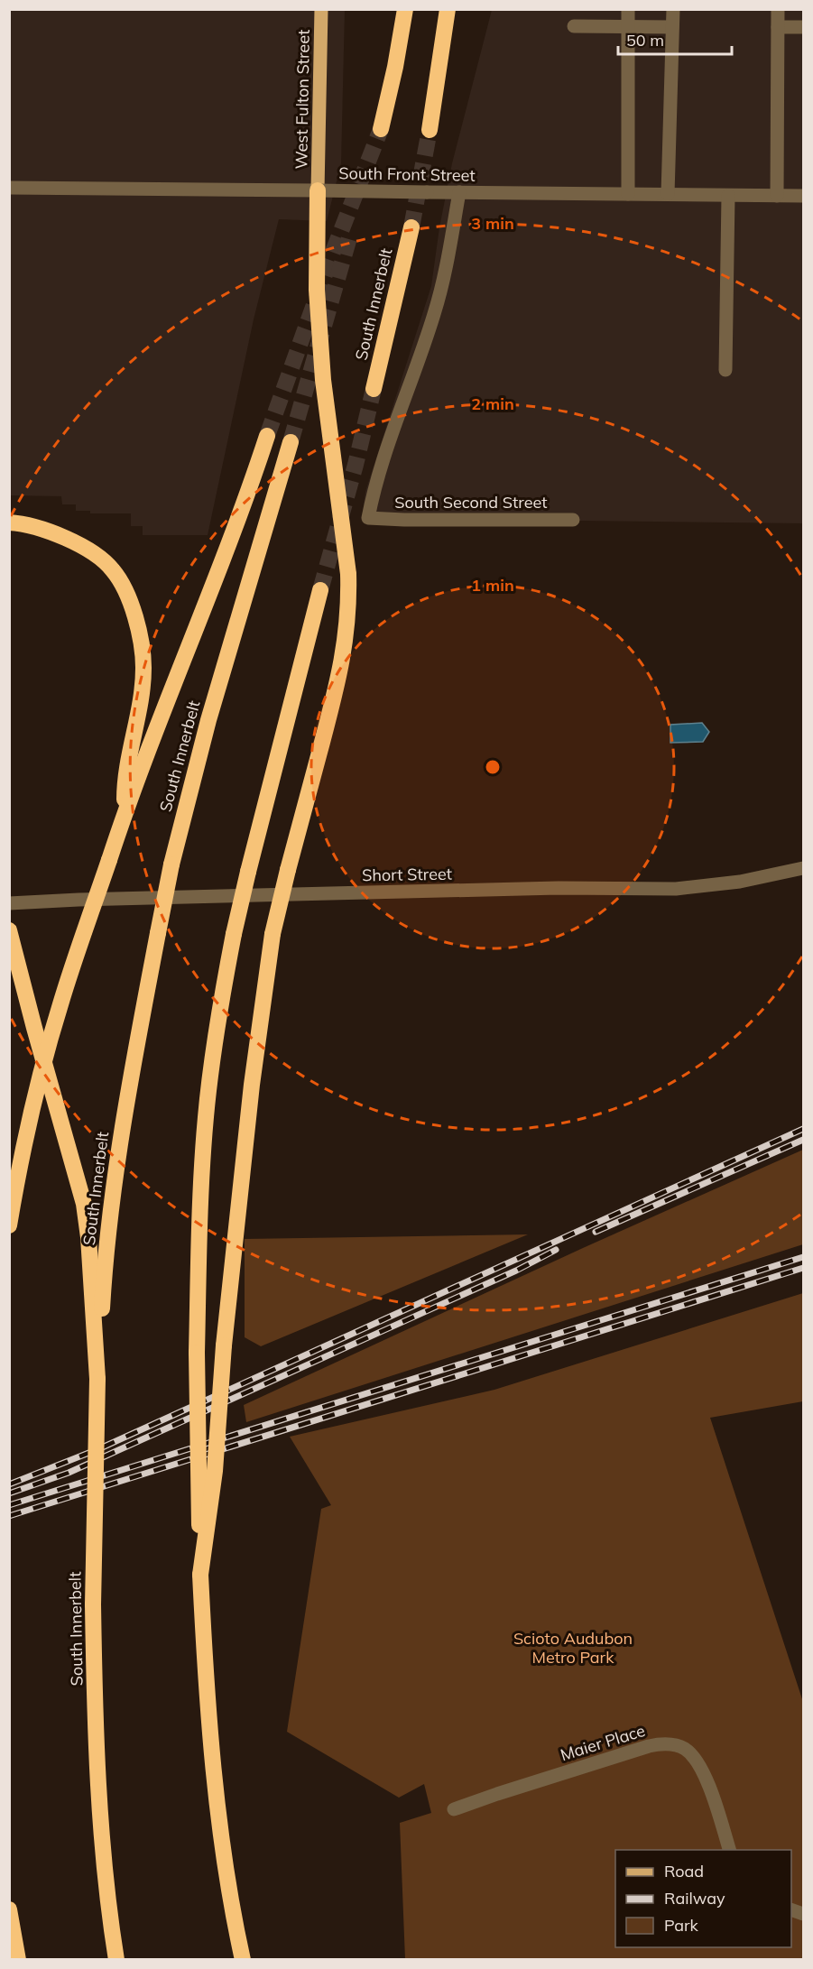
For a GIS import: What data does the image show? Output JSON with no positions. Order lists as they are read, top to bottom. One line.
{"streets":{"highway":["South Innerbelt"],"main road":["West Fulton Street"],"street":["South Front Street","South Second Street","Short Street","Maier Place"]},"crossings":[["West Fulton Street","South Front Street"],["South Front Street","South Second Street"]],"parks":["Scioto Audubon Metro Park"],"legend":["Road","Railway","Park"],"scale_bar":"50 m","rings":["3 min","2 min","1 min"]}
